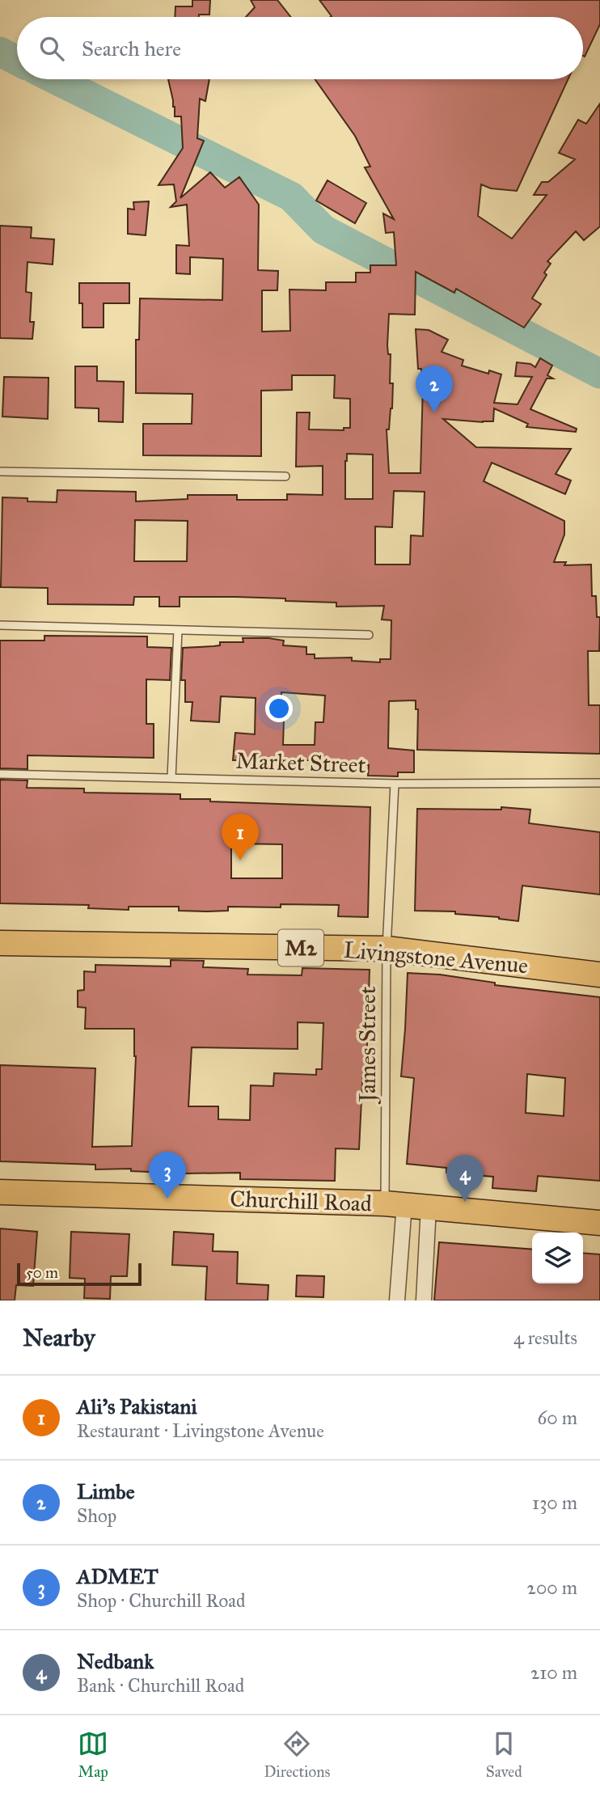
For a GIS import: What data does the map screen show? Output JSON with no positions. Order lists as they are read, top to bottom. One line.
{"streets":{"highway":["M2","Livingstone Avenue","Churchill Road"],"lane":["Market Street","James Street"]},"crossings":[["Market Street","James Street"],["Livingstone Avenue","James Street"],["James Street","Churchill Road"]],"scale_bar":"50 m","page":{"search":"Search here","pins":["2","1","3","4"],"scale":"50 m","heading":["Nearby","4 results"],"list":[{"mark":"1","name":"Ali's Pakistani","note":"Restaurant · Livingstone Avenue","value":"60 m"},{"mark":"2","name":"Limbe","note":"Shop","value":"130 m"},{"mark":"3","name":"ADMET","note":"Shop · Churchill Road","value":"200 m"},{"mark":"4","name":"Nedbank","note":"Bank · Churchill Road","value":"210 m"}],"nav":["Map","Directions","Saved"]}}
